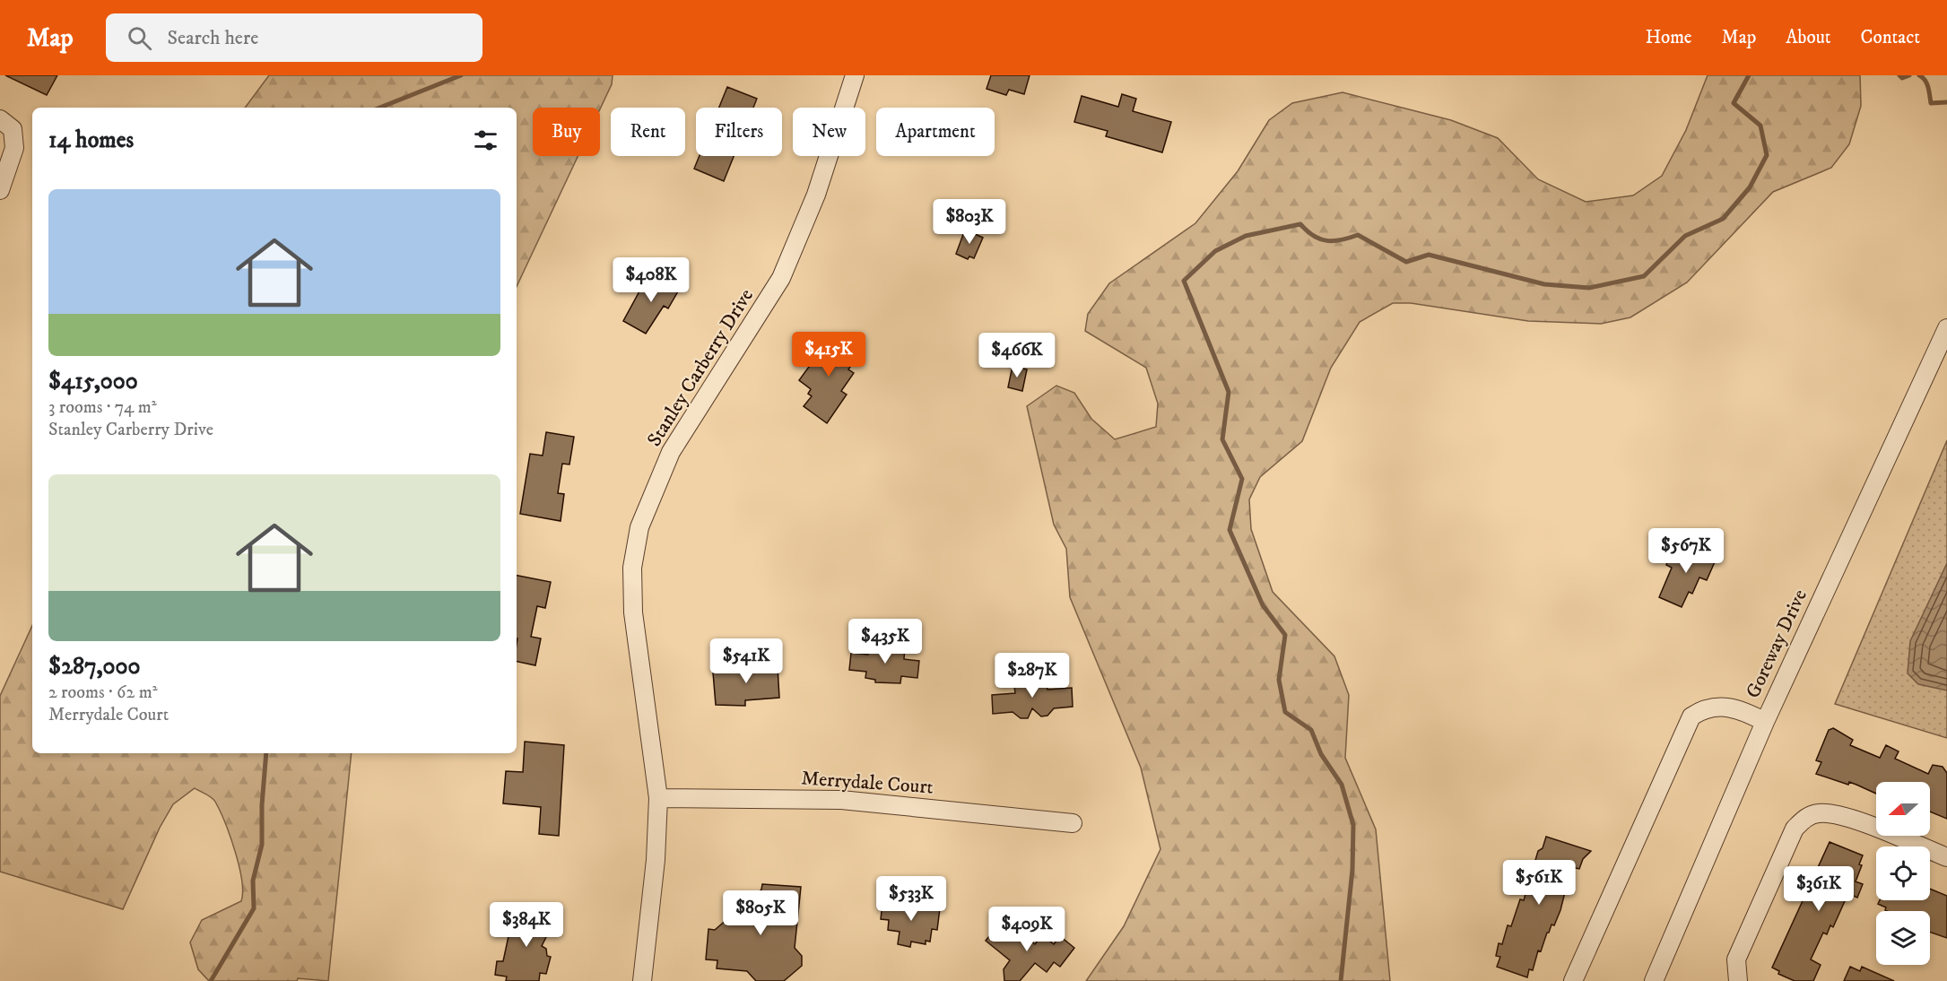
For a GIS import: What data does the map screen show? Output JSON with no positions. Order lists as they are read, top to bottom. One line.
{"streets":{"street":["Stanley Carberry Drive","Goreway Drive","Merrydale Court"]},"crossings":[["Stanley Carberry Drive","Merrydale Court"]],"north":"left","page":{"header":"Map","search":"Search here","nav":["Home","Map","About","Contact"],"chip":["Buy","Rent","Filters","New","Apartment"],"heading":"14 homes","list":[{"name":"$415,000","note":"3 rooms · 74 m² · Stanley Carberry Drive"},{"name":"$287,000","note":"2 rooms · 62 m² · Merrydale Court"}],"price":["$803K","$408K","$415K","$466K","$567K","$435K","$541K","$287K","$561K","$361K","$533K","$805K","$384K","$409K"]}}
